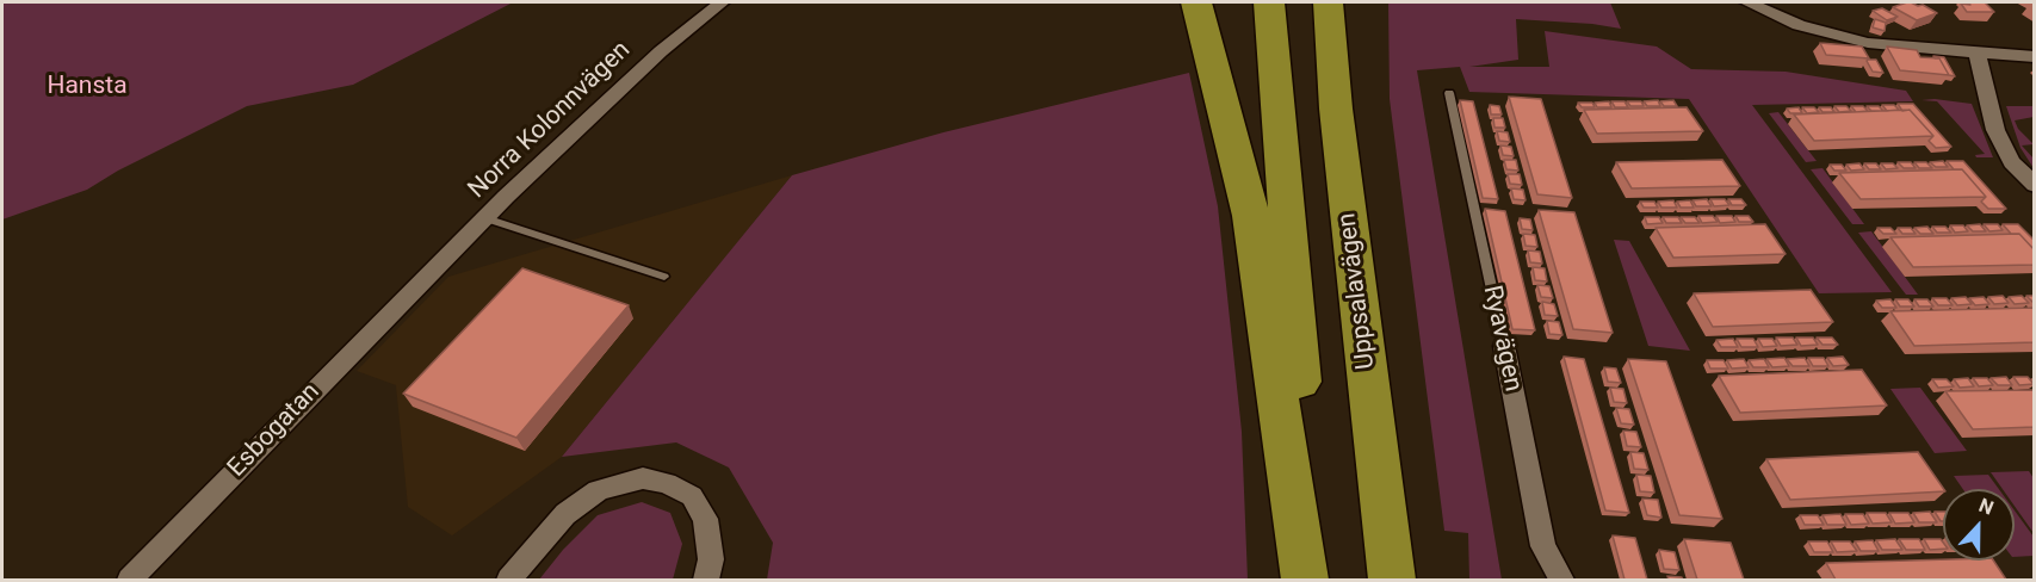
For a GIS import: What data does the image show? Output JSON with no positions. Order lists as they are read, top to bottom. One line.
{"streets":{"highway":["Uppsalavägen"],"street":["Norra Kolonnvägen","Ryavägen","Esbogatan"]},"crossings":[["Norra Kolonnvägen","Esbogatan"]],"parks":["Hansta"],"north":"top"}
